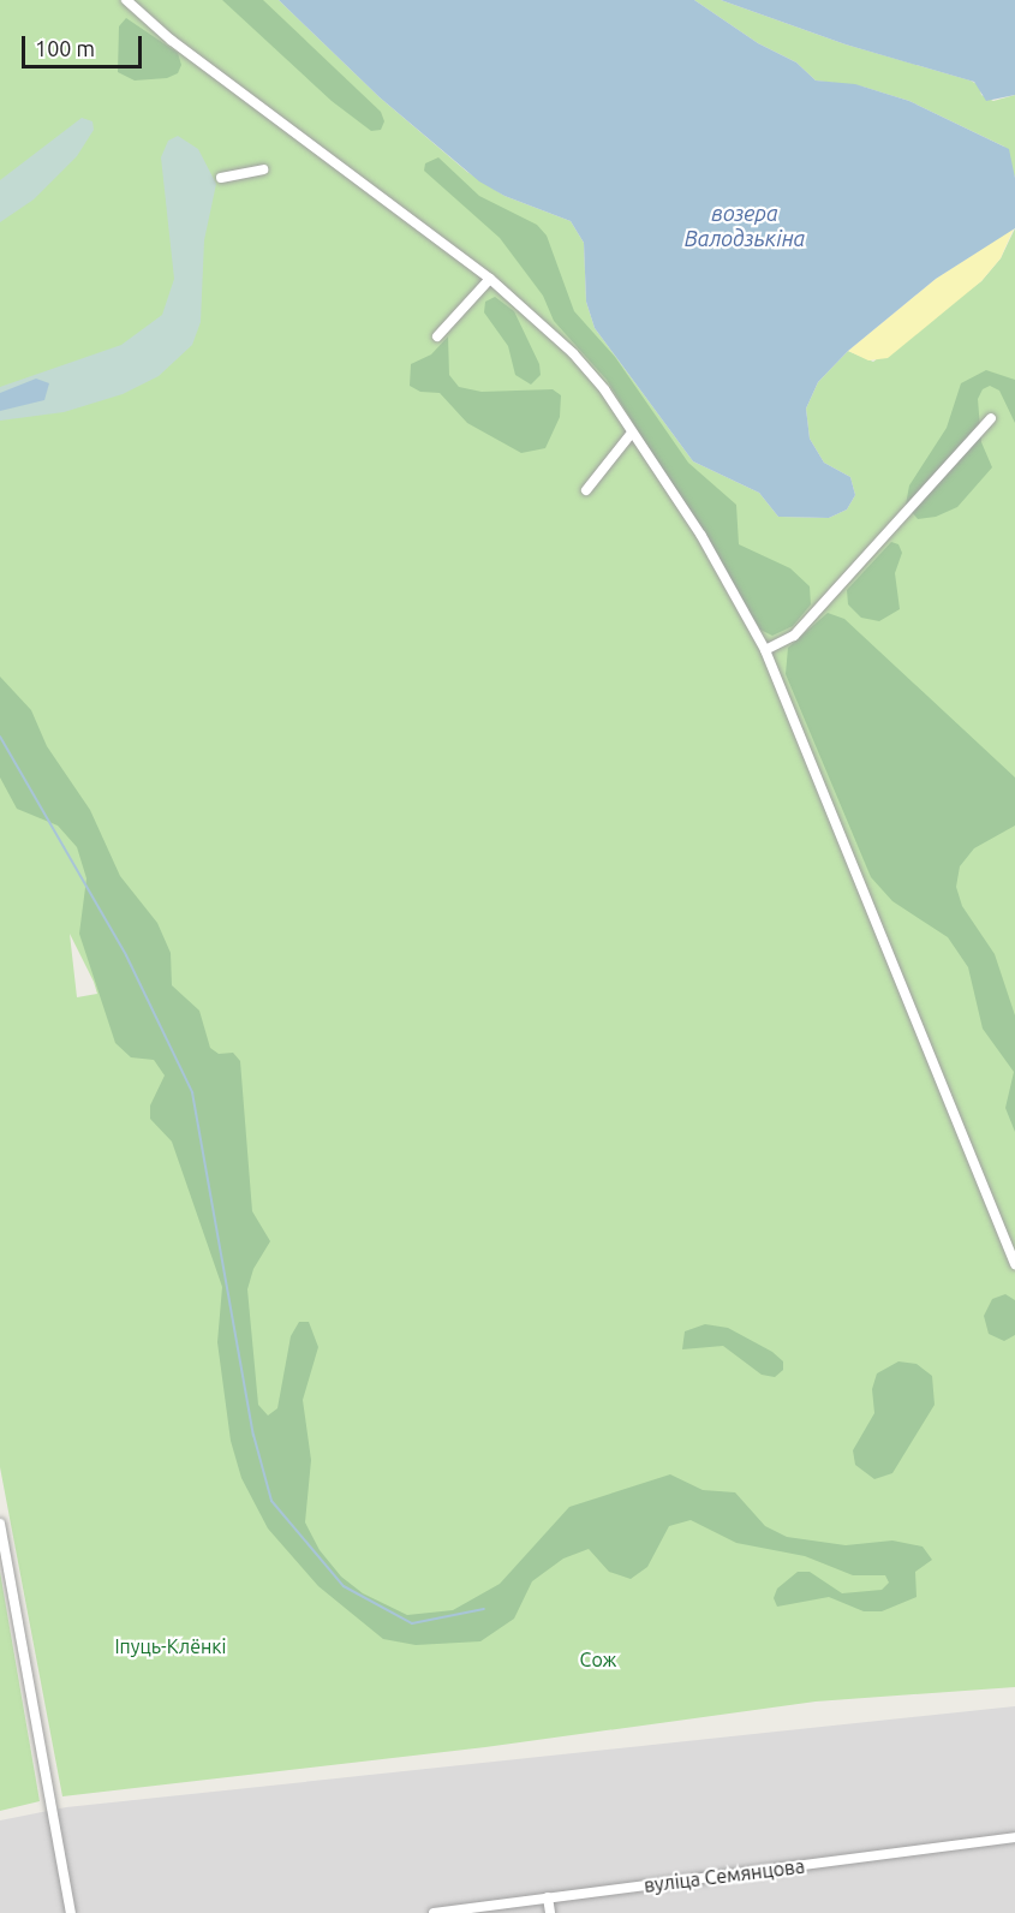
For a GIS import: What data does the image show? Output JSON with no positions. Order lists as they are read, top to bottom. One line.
{"streets":{"street":["вуліца Семянцова"]},"water":["возера Валодзькіна"],"parks":["Іпуць-Клёнкі","Сож"],"scale_bar":"100 m"}
